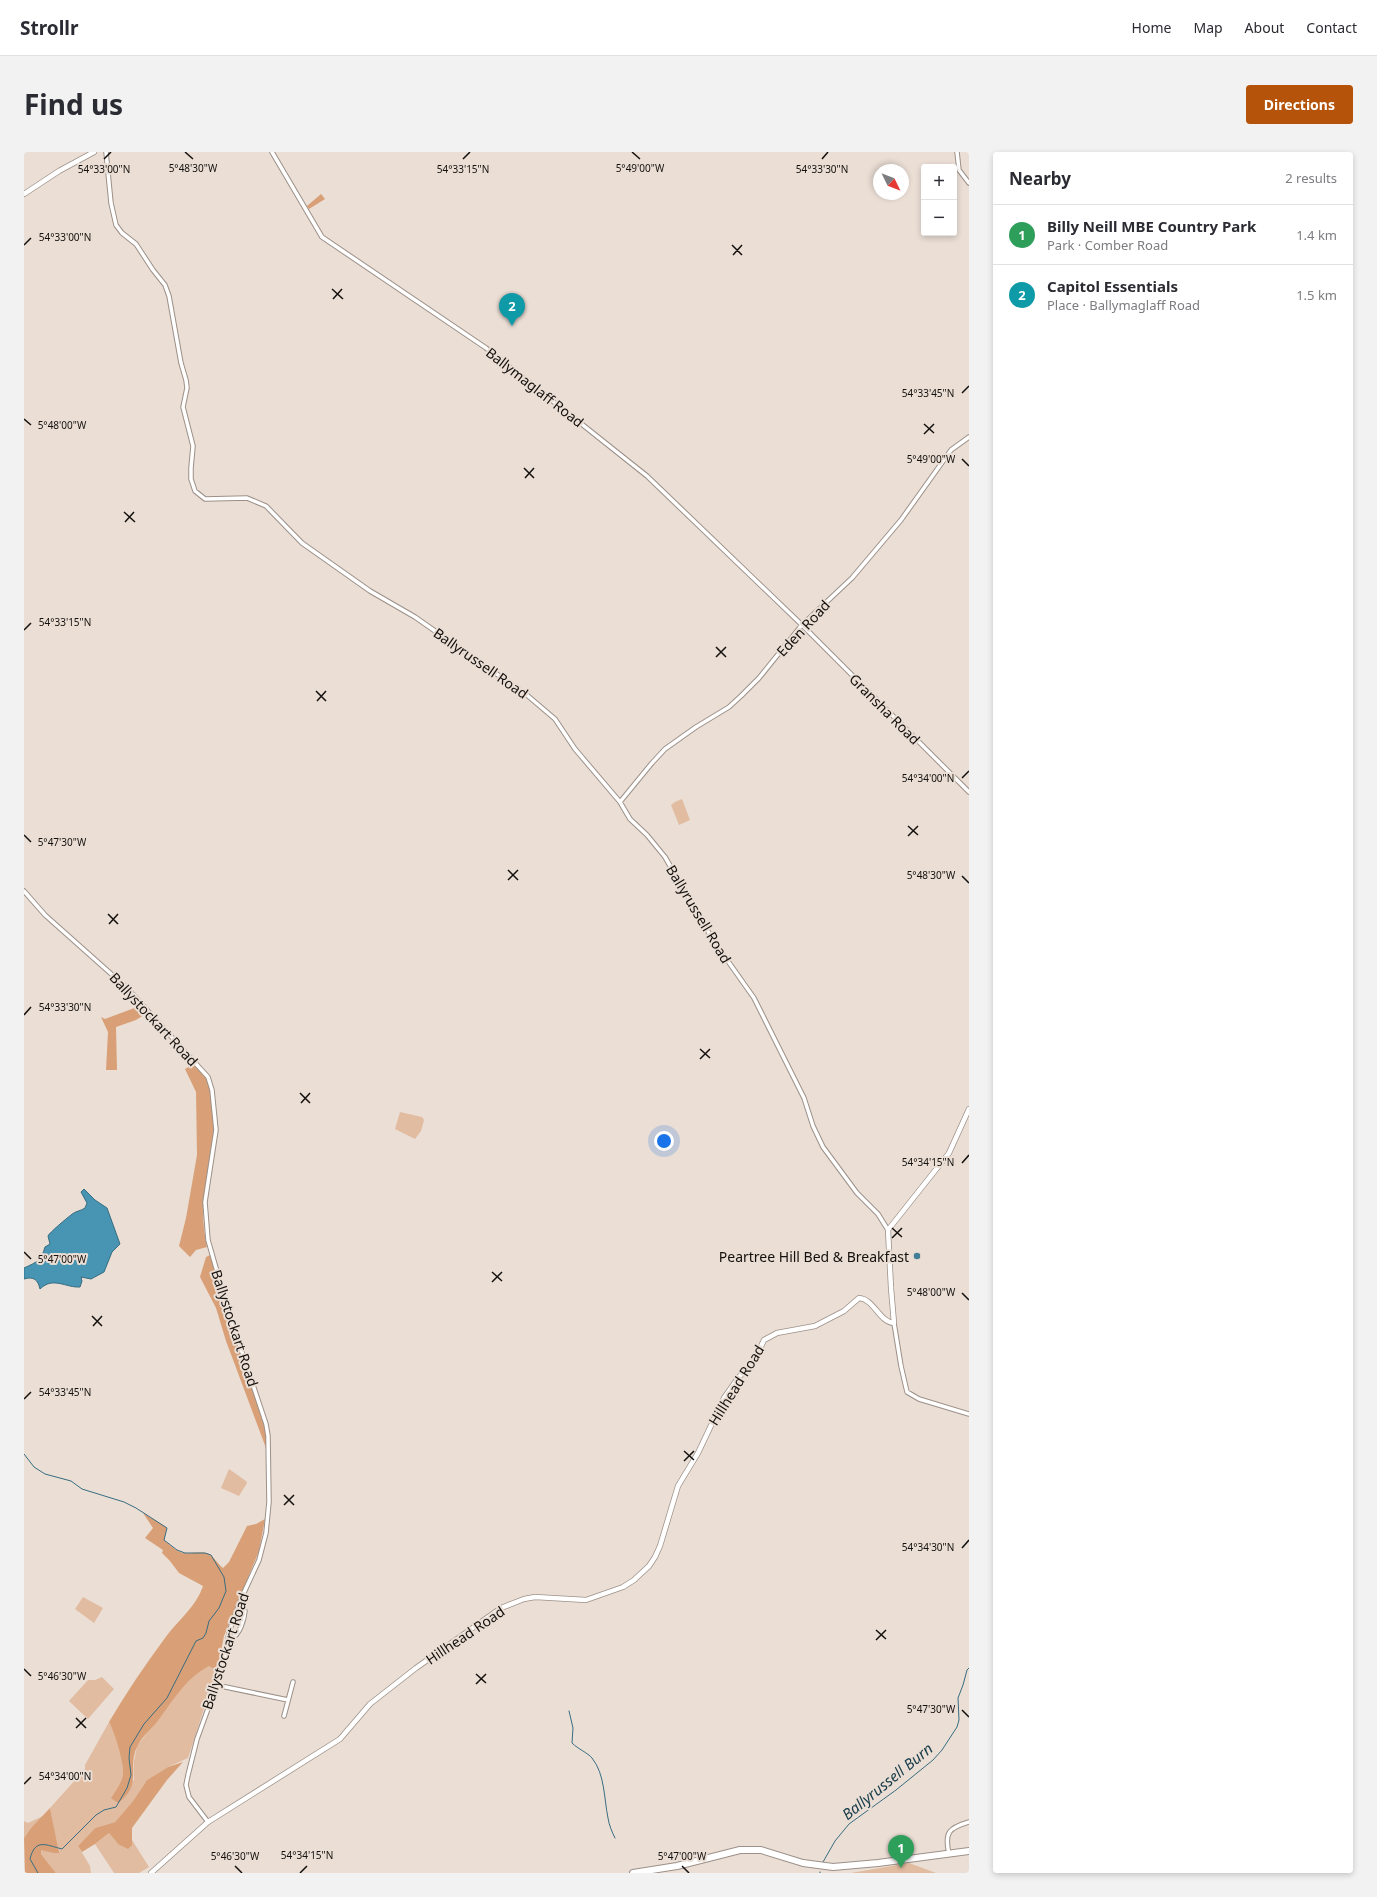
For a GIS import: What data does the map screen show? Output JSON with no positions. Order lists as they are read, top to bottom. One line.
{"streets":{"street":["Ballymaglaff Road","Eden Road","Ballyrussell Road","Gransha Road","Ballystockart Road","Hillhead Road"]},"crossings":[["Ballymaglaff Road","Eden Road"],["Ballymaglaff Road","Gransha Road"],["Eden Road","Ballyrussell Road"],["Eden Road","Gransha Road"],["Ballystockart Road","Hillhead Road"]],"water":["Ballyrussell Burn"],"places":["Peartree Hill Bed & Breakfast"],"north":"bottom right","page":{"header":"Strollr","nav":["Home","Map","About","Contact"],"title":"Find us","buttons":"Directions","heading":["Nearby","2 results"],"map_buttons":["+","−"],"list":[{"mark":"1","name":"Billy Neill MBE Country Park","note":"Park · Comber Road","value":"1.4 km"},{"mark":"2","name":"Capitol Essentials","note":"Place · Ballymaglaff Road","value":"1.5 km"}],"pins":["2","1"]},"coordinates":["5°49'00\"W","5°48'30\"W","54°33'00\"N","54°33'15\"N","54°33'30\"N","54°33'45\"N","5°48'00\"W","54°34'00\"N","5°47'30\"W","54°34'15\"N","5°47'00\"W","54°34'30\"N","5°46'30\"W"]}
